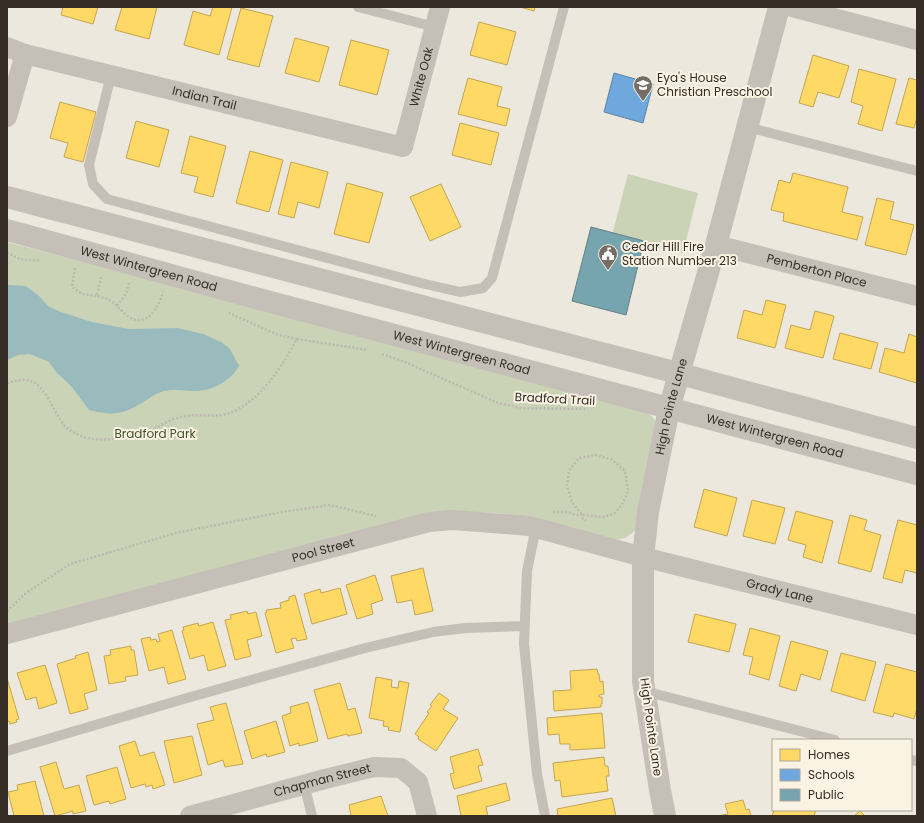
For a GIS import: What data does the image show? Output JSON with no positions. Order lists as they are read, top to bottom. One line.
{"streets":{"street":["White Oak","Indian Trail","West Wintergreen Road","Pemberton Place","High Pointe Lane","Pool Street","Grady Lane","Chapman Street"],"path":["Bradford Trail"]},"crossings":[["White Oak","Indian Trail"],["West Wintergreen Road","High Pointe Lane"],["Pemberton Place","High Pointe Lane"],["High Pointe Lane","Pool Street"],["High Pointe Lane","Grady Lane"],["Pool Street","Grady Lane"]],"parks":["Bradford Park"],"places":{"school or university":["Eya's House Christian Preschool"],"public building":["Cedar Hill Fire Station Number 213"]},"legend":["Homes","Schools","Public"]}
